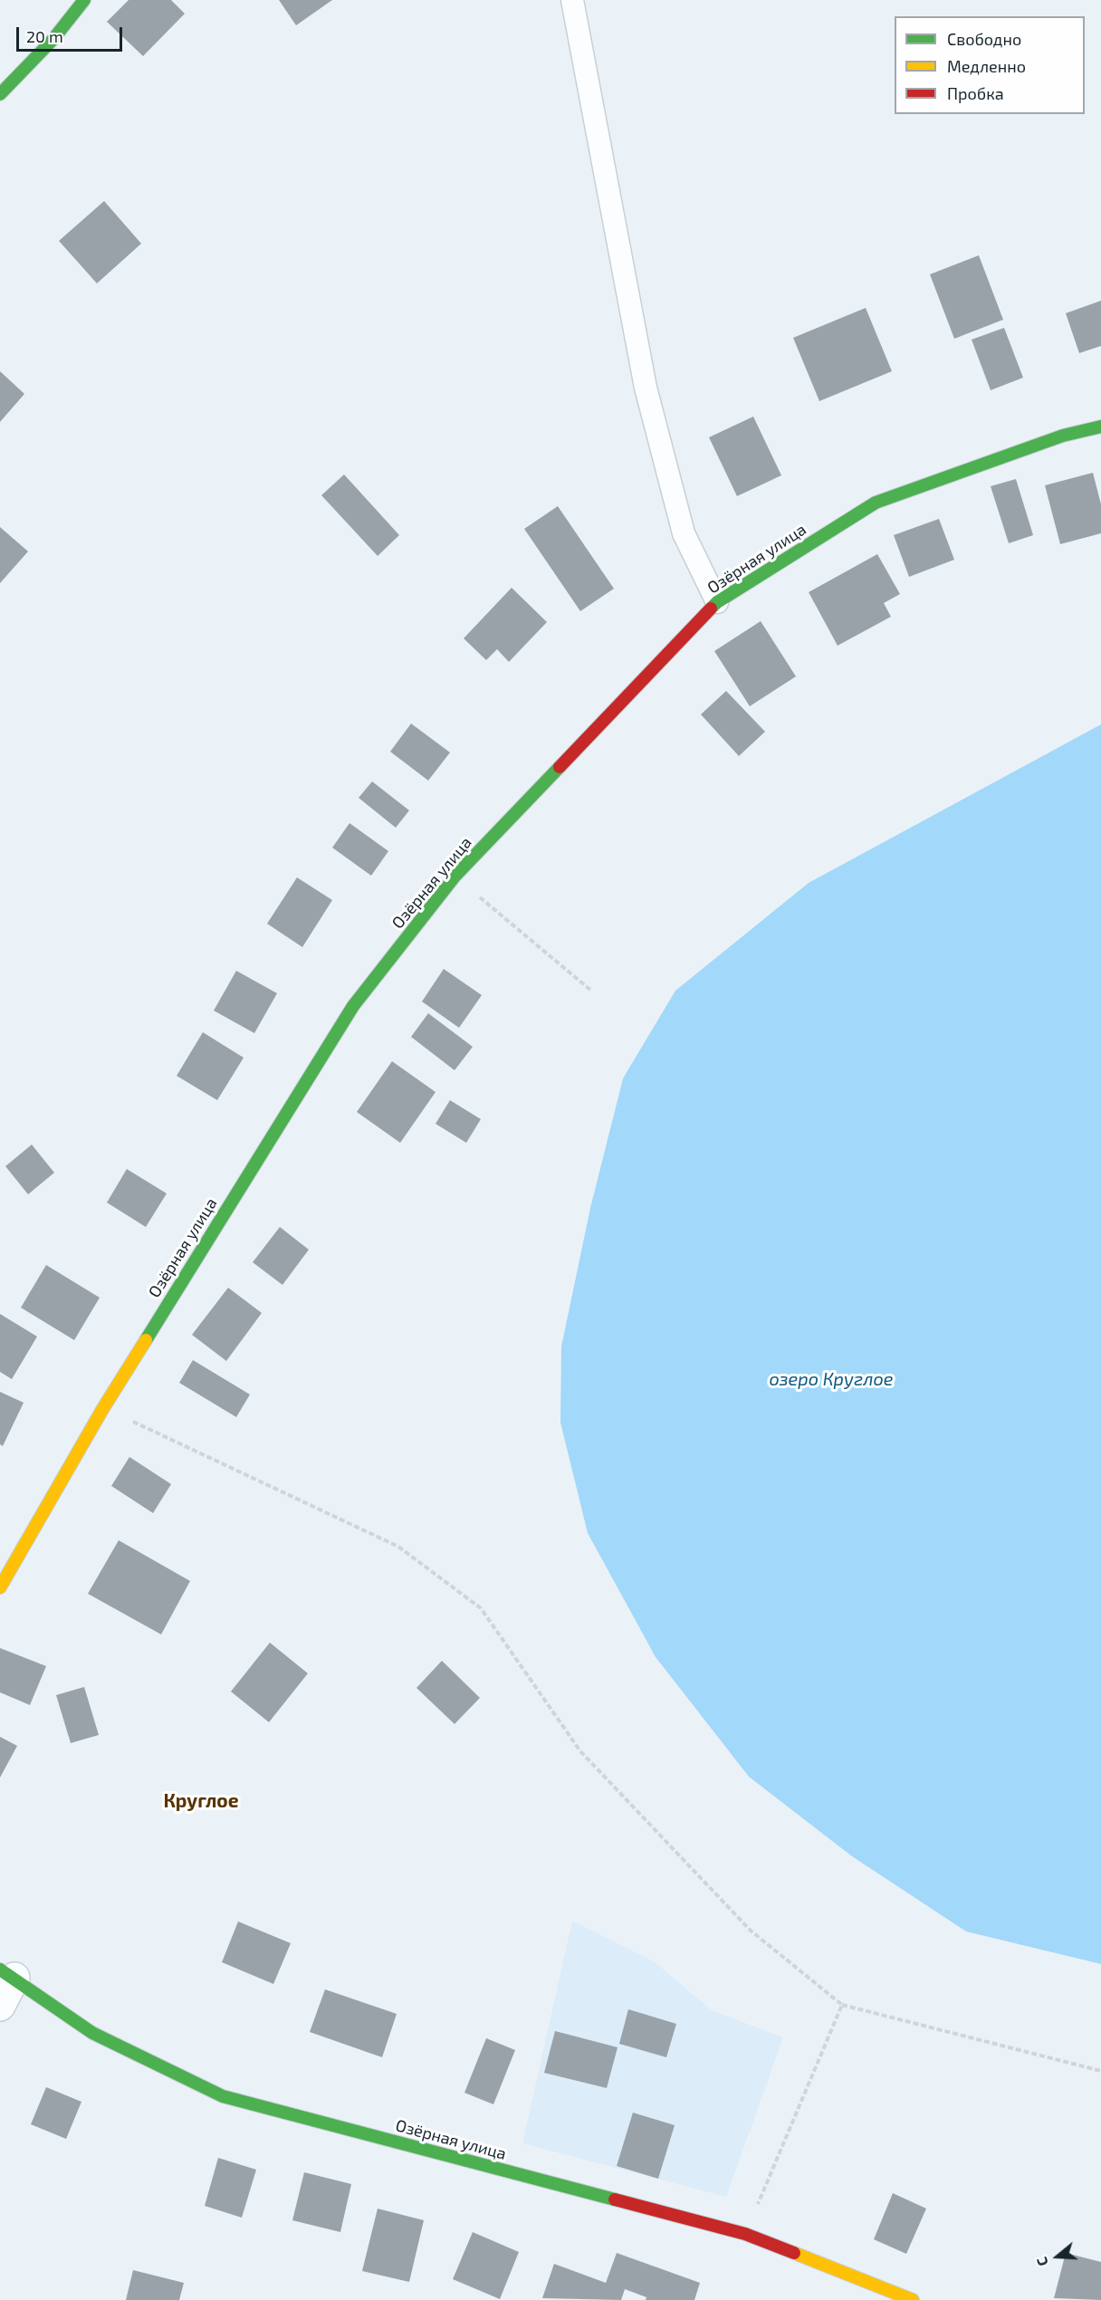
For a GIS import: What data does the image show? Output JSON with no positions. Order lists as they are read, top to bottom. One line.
{"streets":{"street":["Озёрная улица"]},"districts":["Круглое"],"water":["озеро Круглое"],"legend":["Свободно","Медленно","Пробка"],"scale_bar":"20 m","north":"left"}
